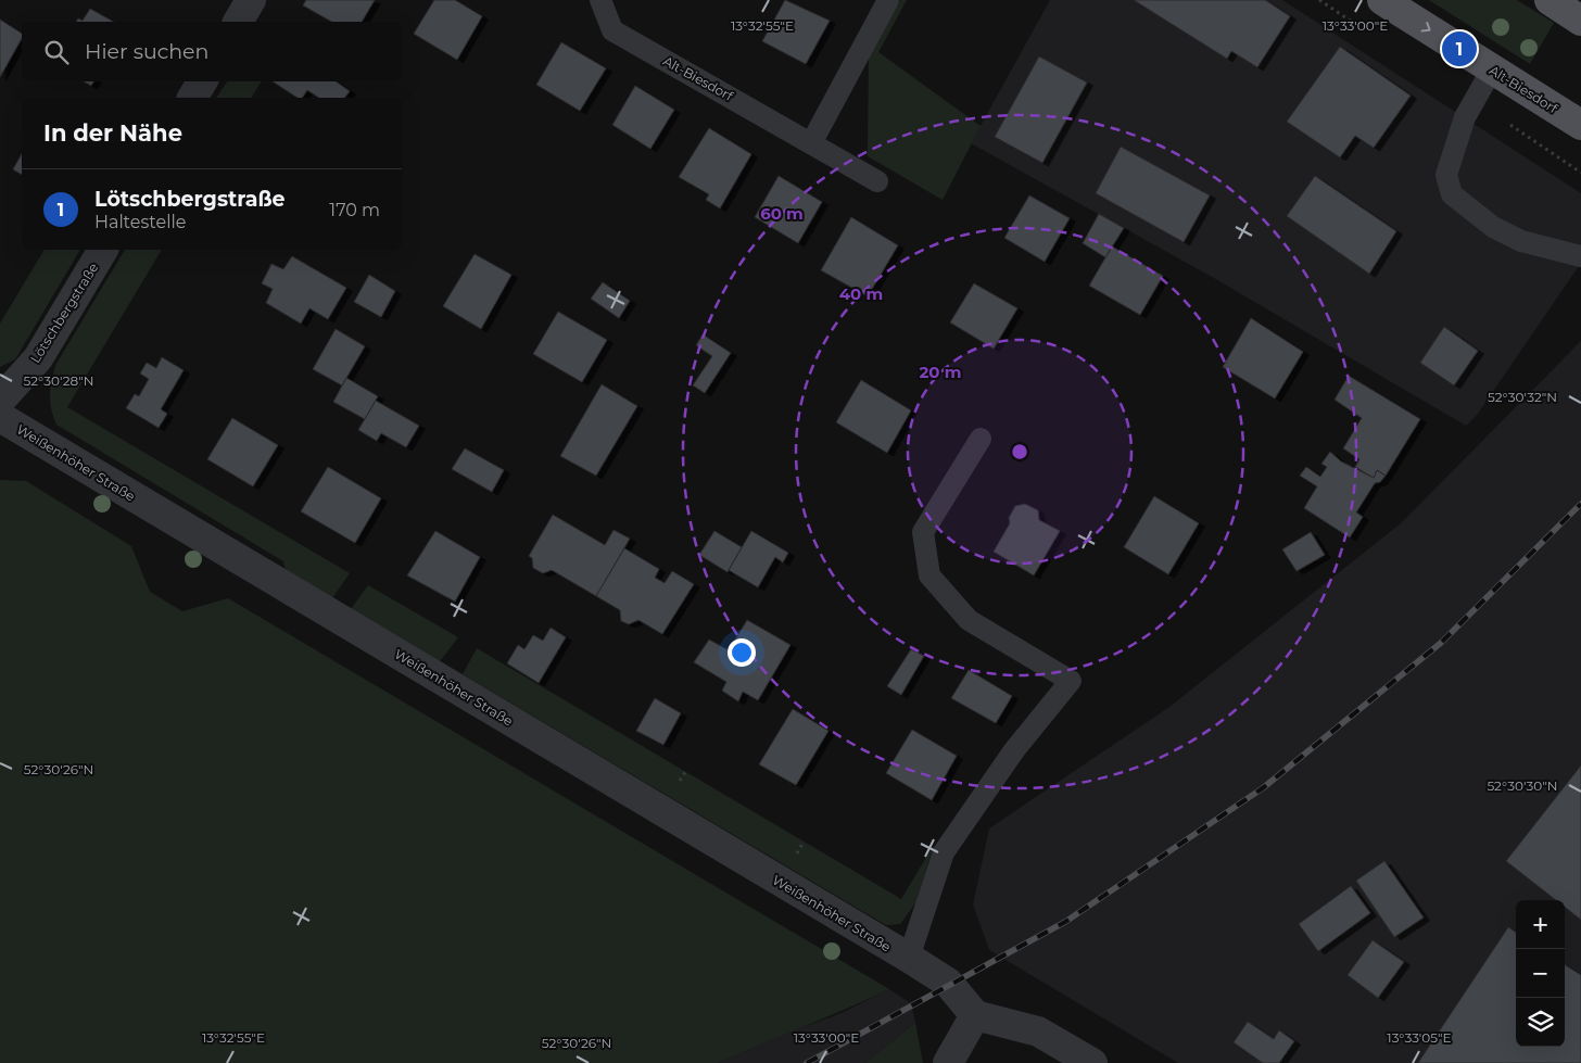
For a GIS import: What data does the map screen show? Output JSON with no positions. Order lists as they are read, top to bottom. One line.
{"streets":{"main road":["Alt-Biesdorf"],"street":["Lötschbergstraße","Weißenhöher Straße"]},"page":{"search":"Hier suchen","pins":"1","heading":"In der Nähe","list":[{"mark":"1","name":"Lötschbergstraße","note":"Haltestelle","value":"170 m"}],"map_buttons":["+","−"]},"coordinates":["13°32'55\"E","13°33'00\"E","52°30'28\"N","52°30'32\"N","52°30'26\"N","52°30'30\"N","13°33'05\"E"],"rings":["60 m","40 m","20 m"]}
